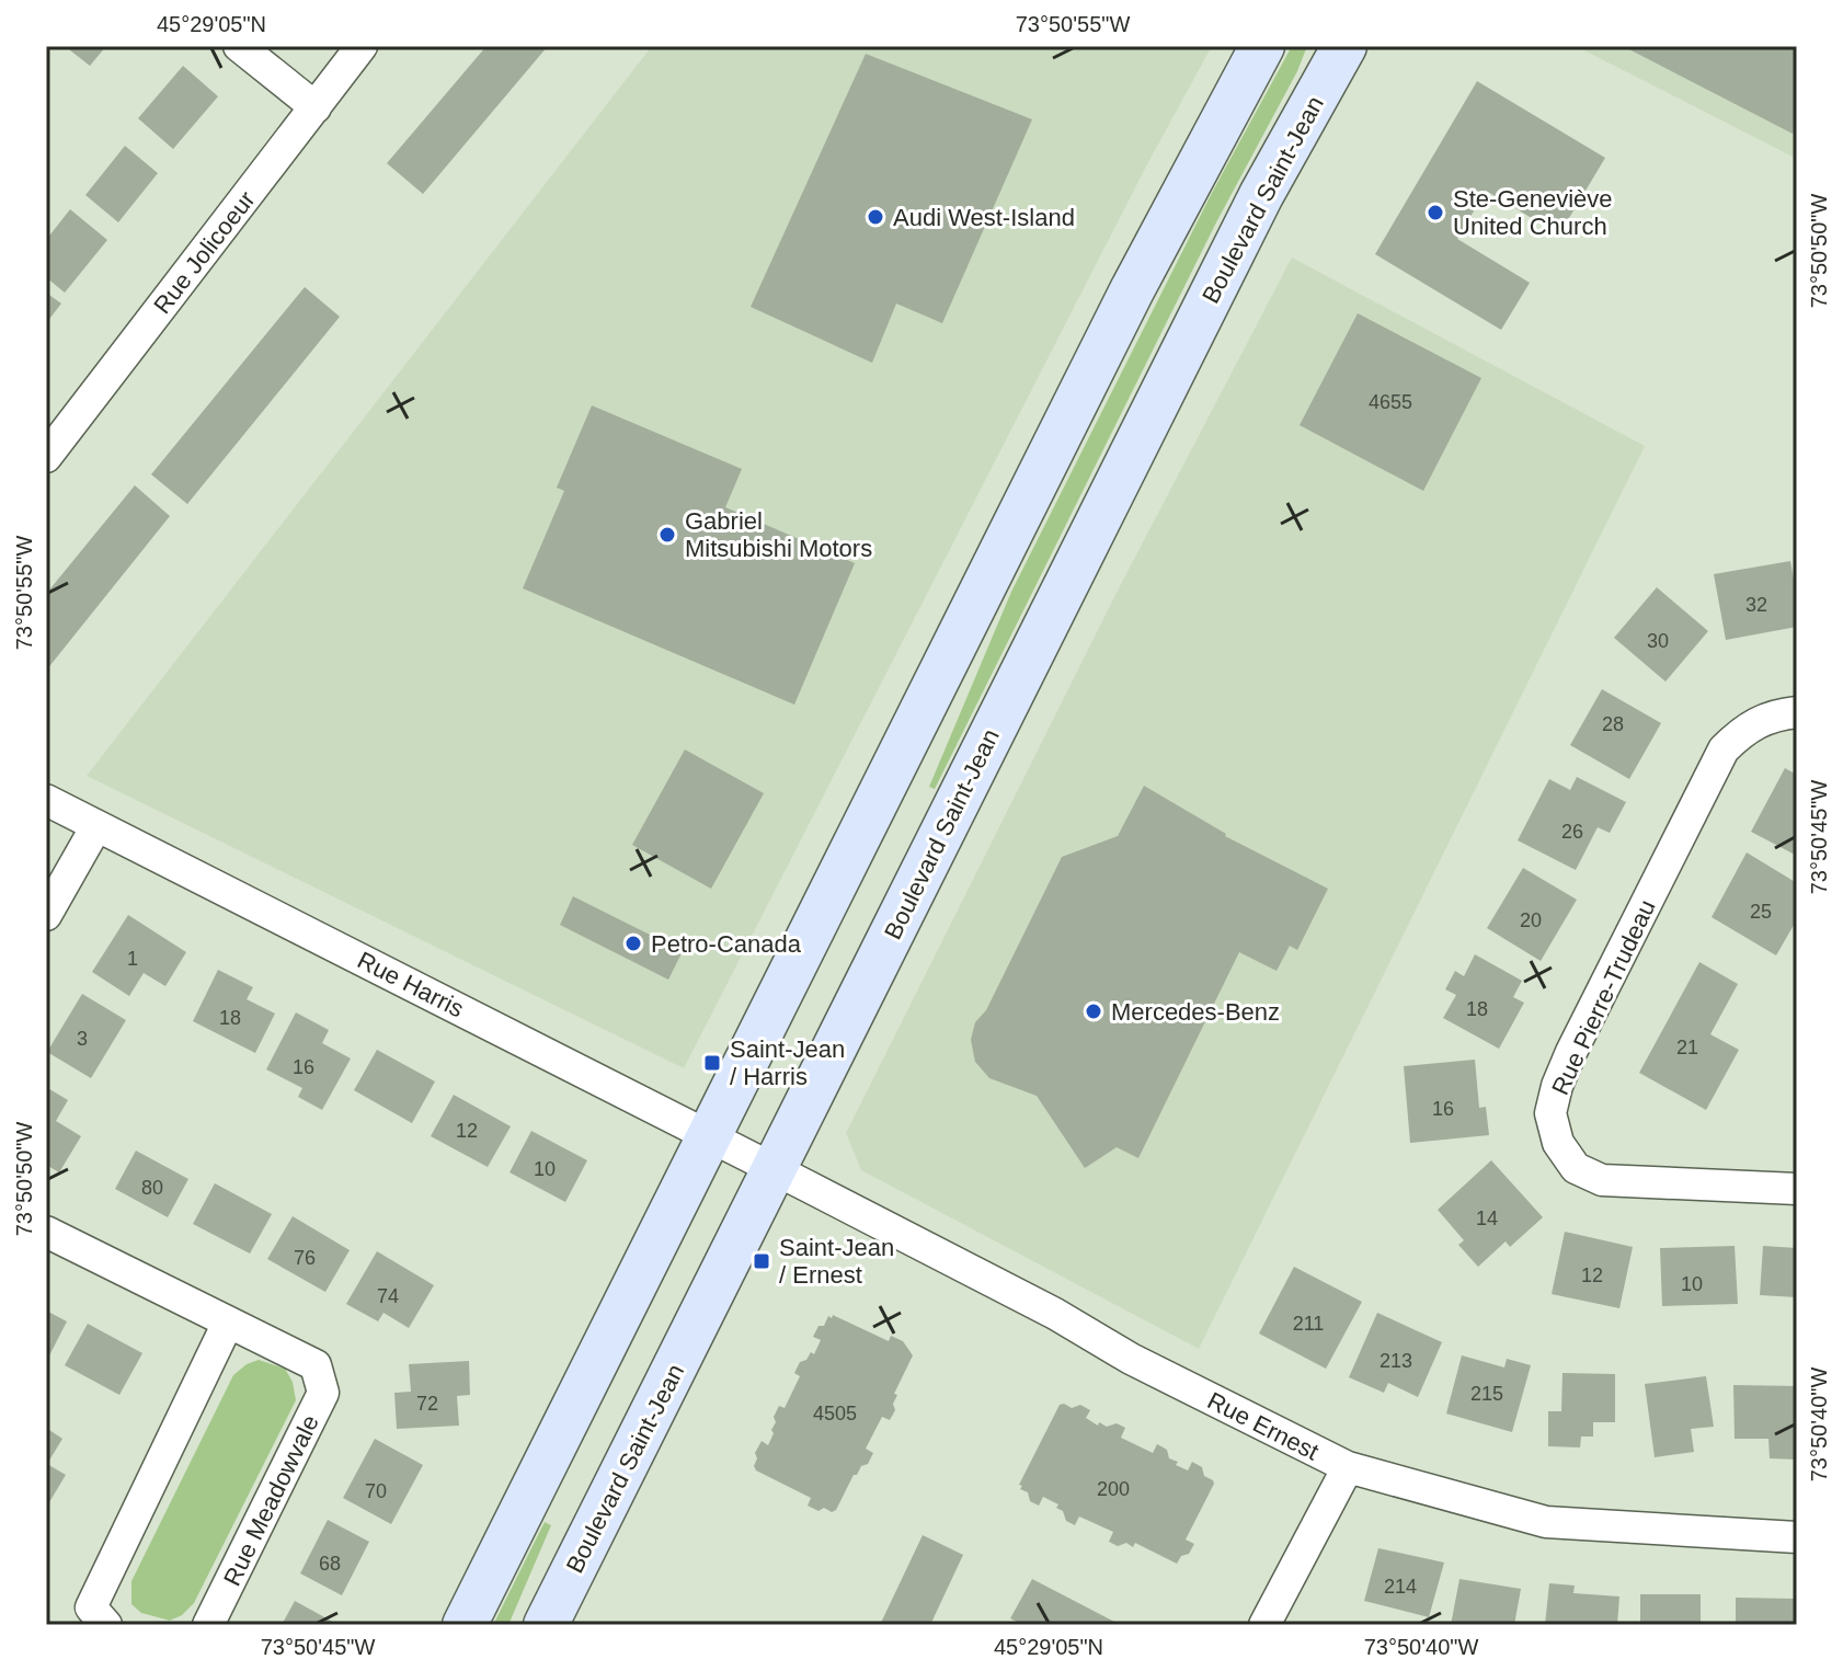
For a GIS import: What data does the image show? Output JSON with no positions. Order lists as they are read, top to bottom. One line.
{"streets":{"main road":["Boulevard Saint-Jean"],"street":["Rue Jolicoeur","Rue Harris","Rue Pierre-Trudeau","Rue Ernest","Rue Meadowvale"]},"crossings":[["Boulevard Saint-Jean","Rue Harris"],["Boulevard Saint-Jean","Rue Ernest"],["Rue Harris","Rue Ernest"]],"places":{"other":["Ste-Geneviève United Church","Audi West-Island","Gabriel Mitsubishi Motors","Petro-Canada","Mercedes-Benz"],"transit":["Saint-Jean / Harris","Saint-Jean / Ernest"]},"house_numbers":["4655","32","30","28","26","25","20","1","18","18","3","21","16","16","12","10","80","14","76","12","10","74","211","213","215","72","4505","200","70","68","214"],"coordinates":["45°29'05\"N","73°50'55\"W","73°50'50\"W","73°50'45\"W","73°50'40\"W"]}
